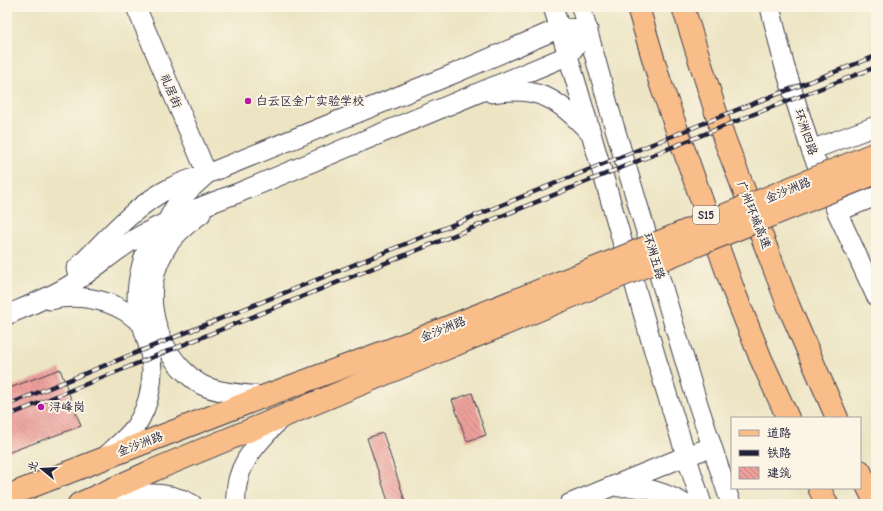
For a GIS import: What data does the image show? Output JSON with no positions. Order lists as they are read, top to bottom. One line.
{"streets":{"main road":["金沙洲路","S15","广州环城高速"],"street":["礼居街","环洲四路","环洲五路"]},"places":["白云区金广实验学校","浔峰岗"],"legend":["道路","铁路","建筑"],"north":"left"}
